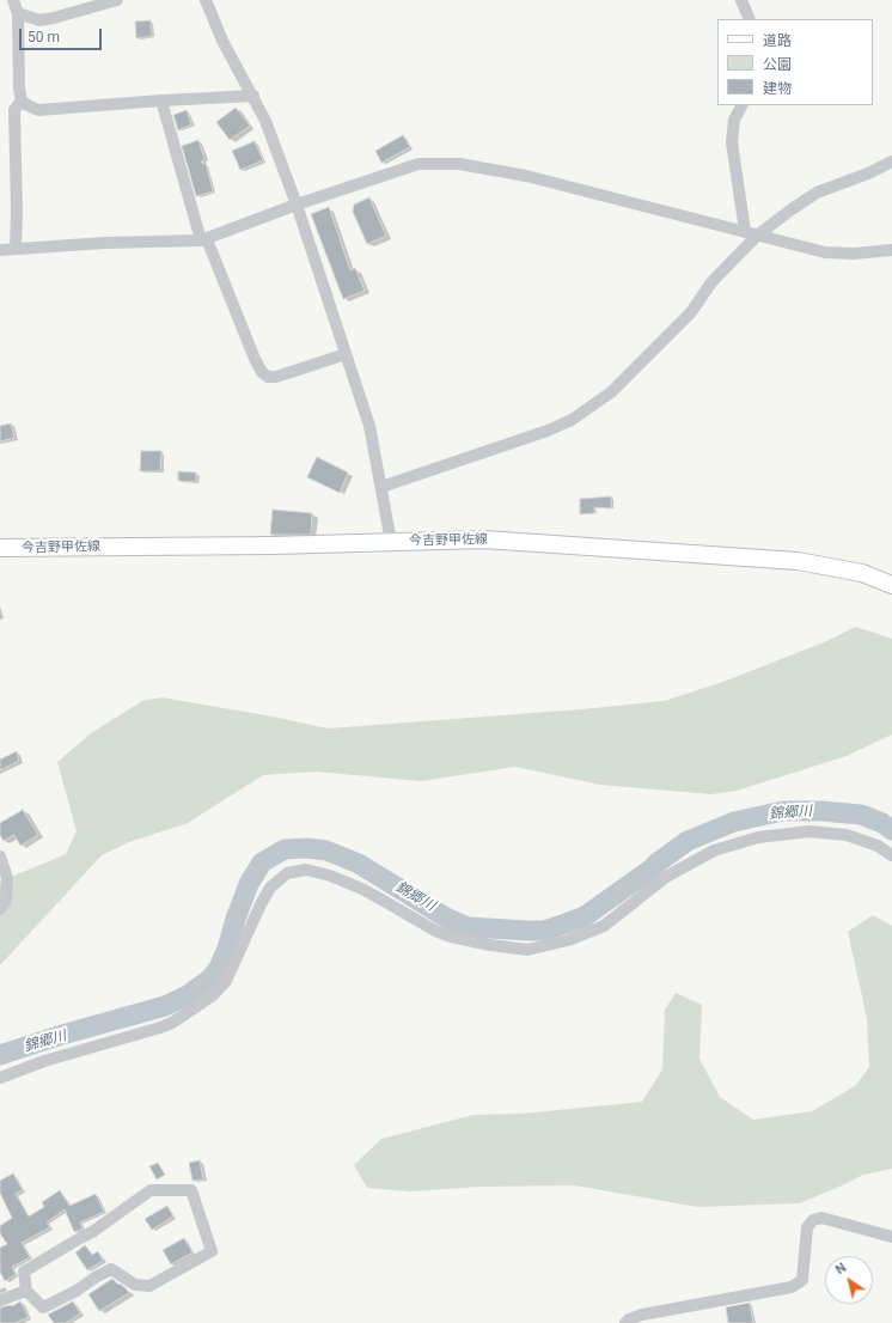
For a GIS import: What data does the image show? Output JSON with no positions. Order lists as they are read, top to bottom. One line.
{"streets":{"main road":["今吉野甲佐線"]},"water":["錦郷川"],"legend":["道路","公園","建物"],"scale_bar":"50 m","north":"top left"}
